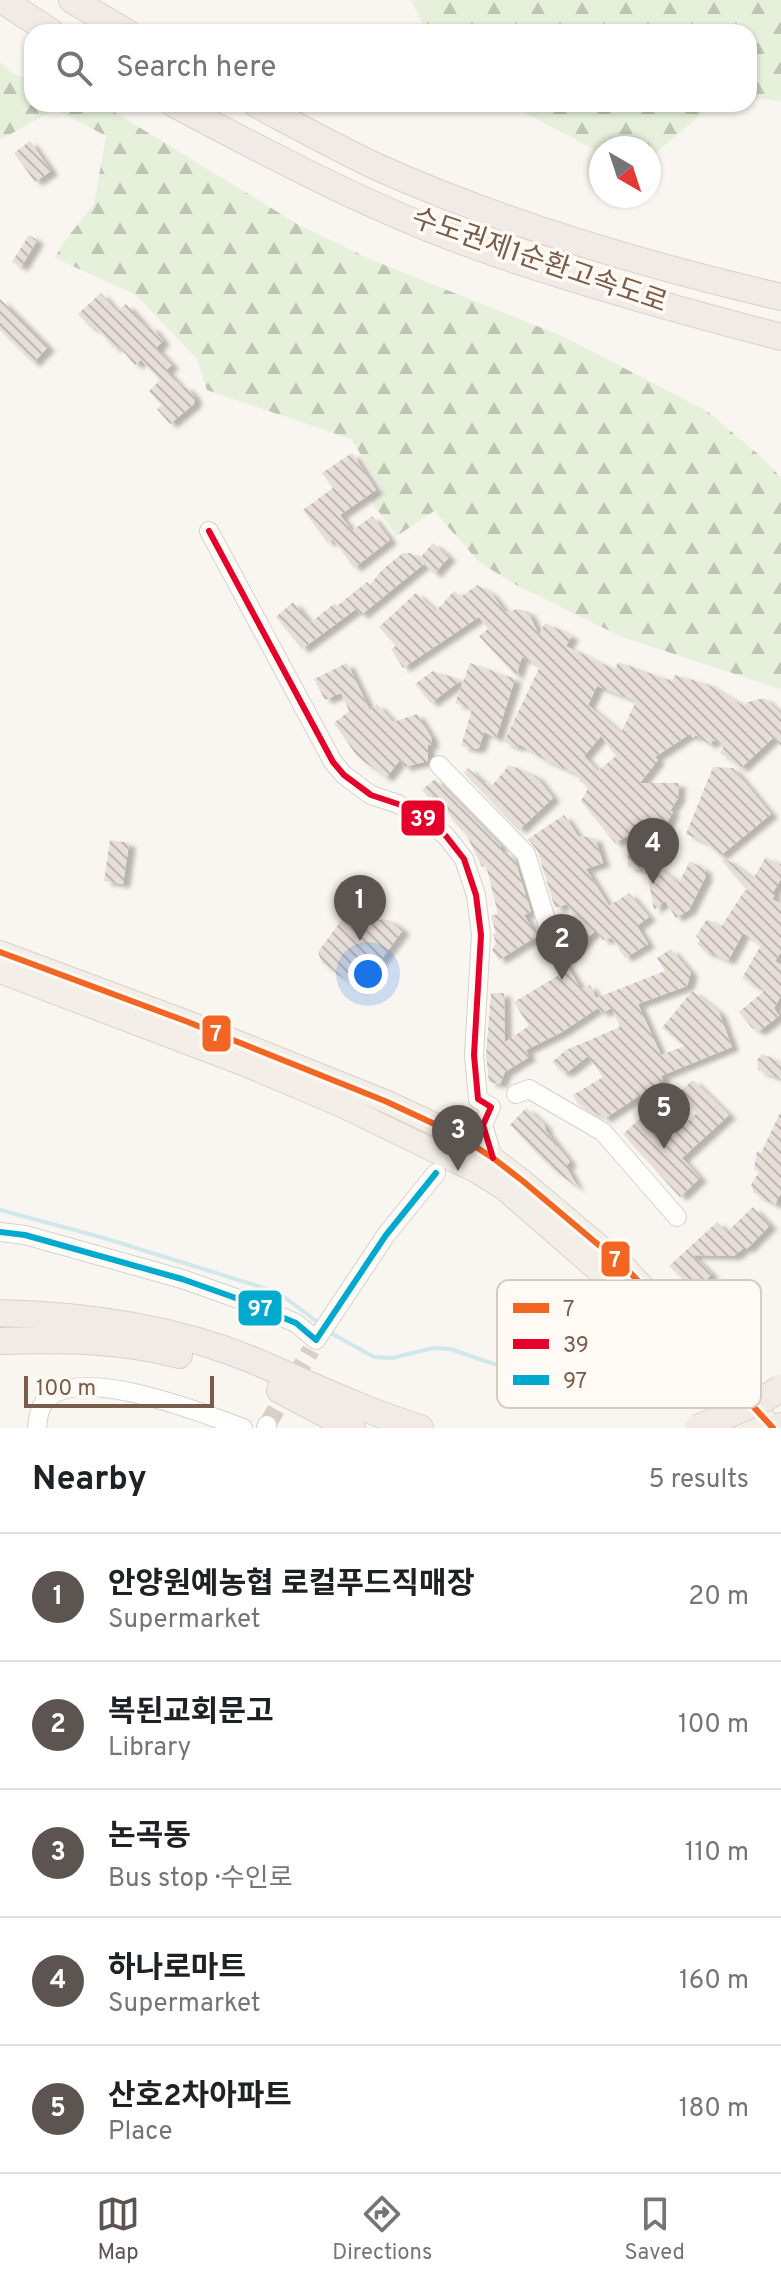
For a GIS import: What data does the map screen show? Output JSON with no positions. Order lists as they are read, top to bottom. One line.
{"streets":{"highway":["수도권제1순환고속도로"]},"lines":["transit line 39","transit line 7","transit line 97"],"legend":["7","39","97"],"scale_bar":"100 m","north":"bottom right","page":{"search":"Search here","pins":["4","1","2","5","3"],"scale":"100 m","heading":["Nearby","5 results"],"list":[{"mark":"1","name":"안양원예농협 로컬푸드직매장","note":"Supermarket","value":"20 m"},{"mark":"2","name":"복된교회문고","note":"Library","value":"100 m"},{"mark":"3","name":"논곡동","note":"Bus stop · 수인로","value":"110 m"},{"mark":"4","name":"하나로마트","note":"Supermarket","value":"160 m"},{"mark":"5","name":"산호2차아파트","note":"Place","value":"180 m"}],"nav":["Map","Directions","Saved"]}}
